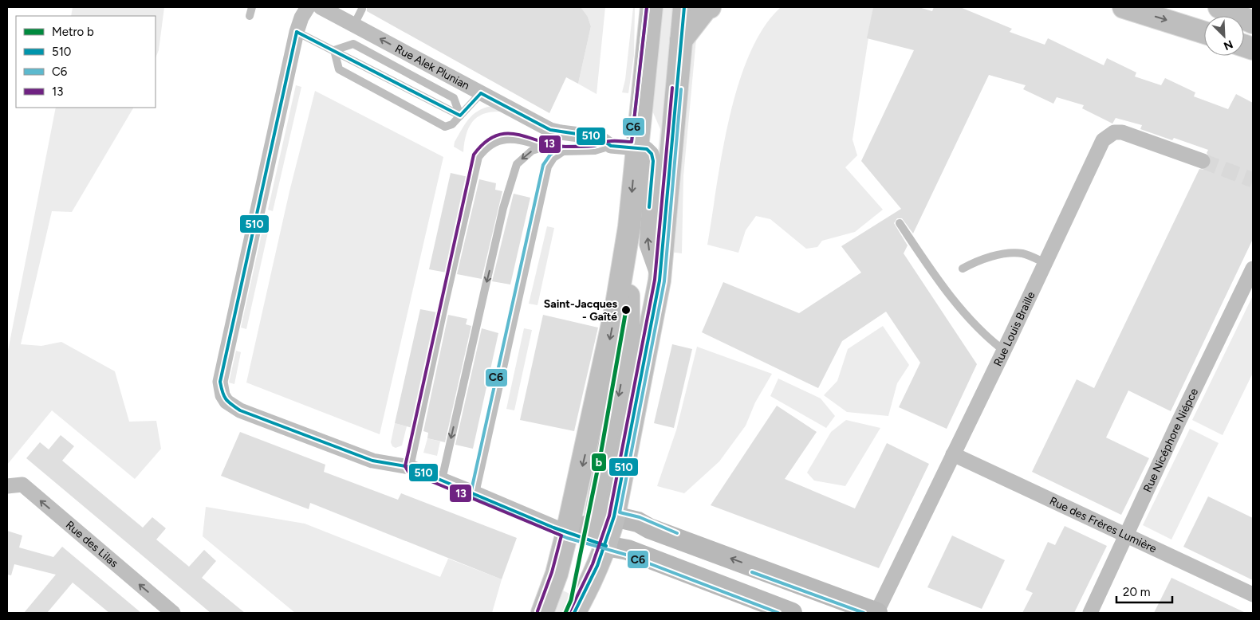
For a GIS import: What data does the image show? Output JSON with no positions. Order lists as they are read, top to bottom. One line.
{"streets":{"street":["Rue Alek Plunian","Rue Louis Braille","Rue Nicéphore Niépce","Rue des Frères Lumière","Rue des Lilas"]},"crossings":[["Rue Louis Braille","Rue des Frères Lumière"],["Rue Nicéphore Niépce","Rue des Frères Lumière"]],"one_way":["Rue Alek Plunian","Rue des Lilas"],"places":["Saint-Jacques - Gaîté"],"lines":["transit line 510","transit line C6","transit line 13","metro line b"],"legend":["Metro b","510","C6","13"],"scale_bar":"20 m","north":"bottom right"}
